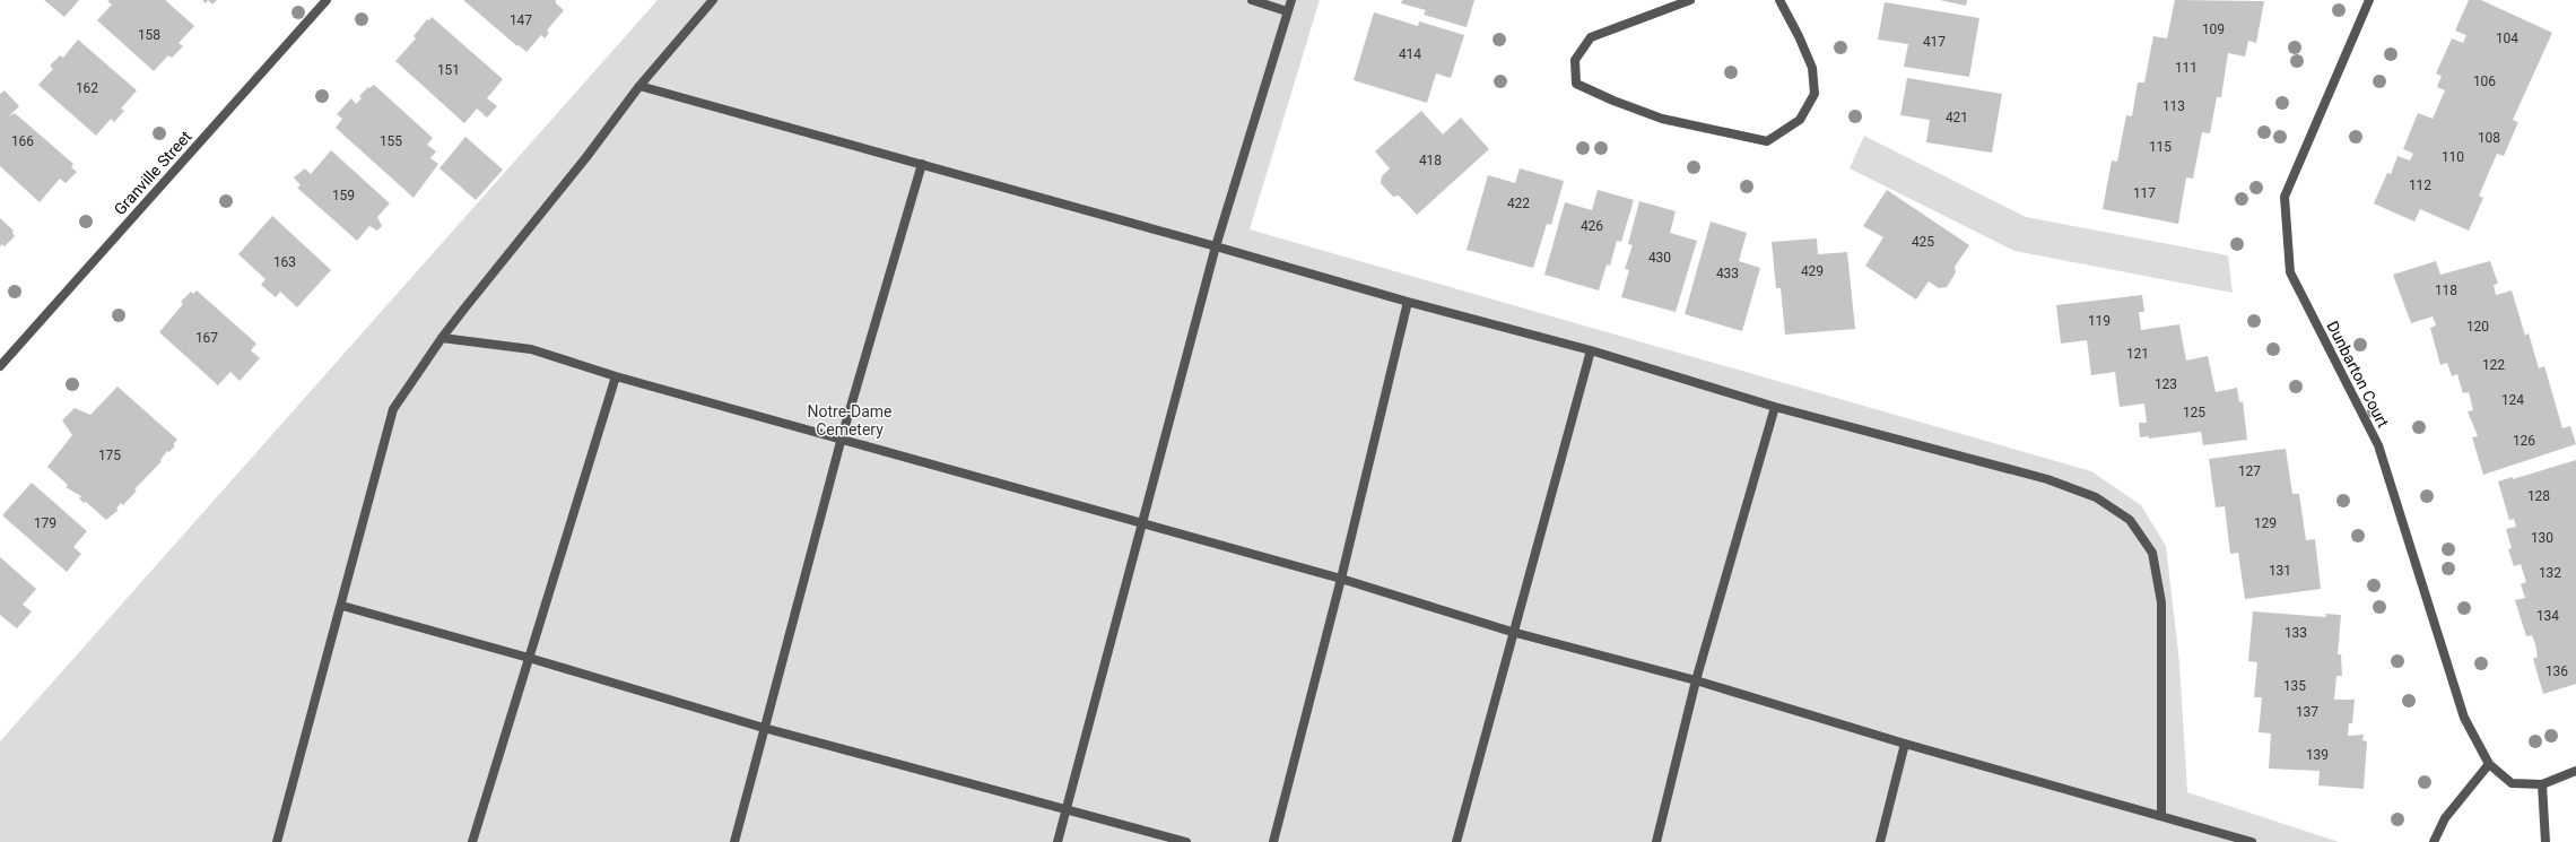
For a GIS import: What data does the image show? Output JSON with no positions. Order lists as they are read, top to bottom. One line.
{"streets":{"street":["Granville Street","Dunbarton Court"]},"parks":["Notre-Dame Cemetery"],"house_numbers":["147","109","158","104","417","414","111","151","106","162","113","421","108","166","155","115","110","418","112","117","159","422","426","425","430","163","429","433","118","119","120","167","121","122","123","124","125","126","175","127","128","179","129","130","131","132","134","133","136","135","137","139"]}
